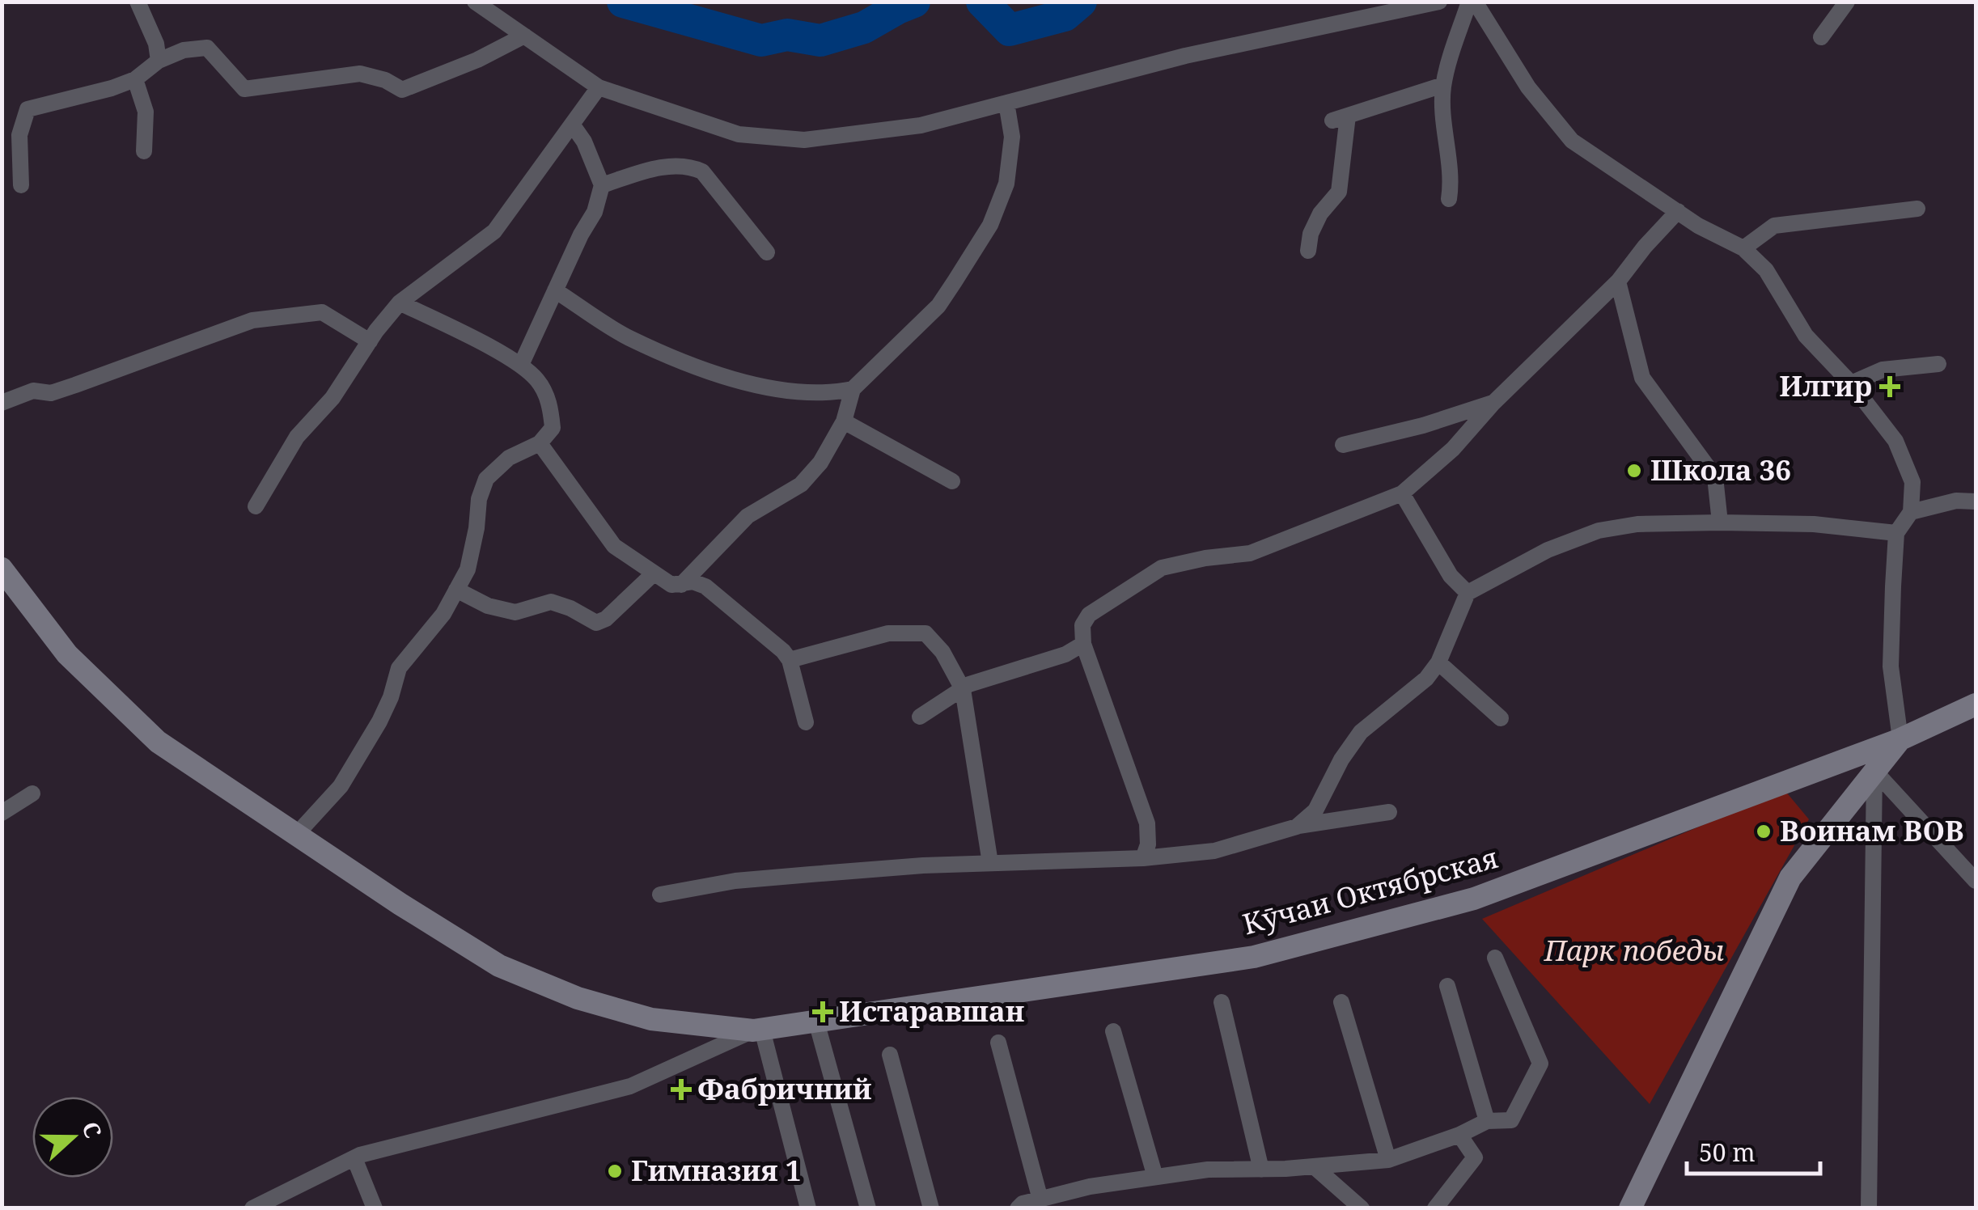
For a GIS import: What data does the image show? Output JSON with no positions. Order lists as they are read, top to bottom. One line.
{"streets":{"main road":["Кӯчаи Октябрская"]},"parks":["Парк победы"],"places":{"health":["Илгир","Истаравшан","Фабричний"],"other":["Школа 36","Воинам ВОВ","Гимназия 1"]},"scale_bar":"50 m","north":"right"}
